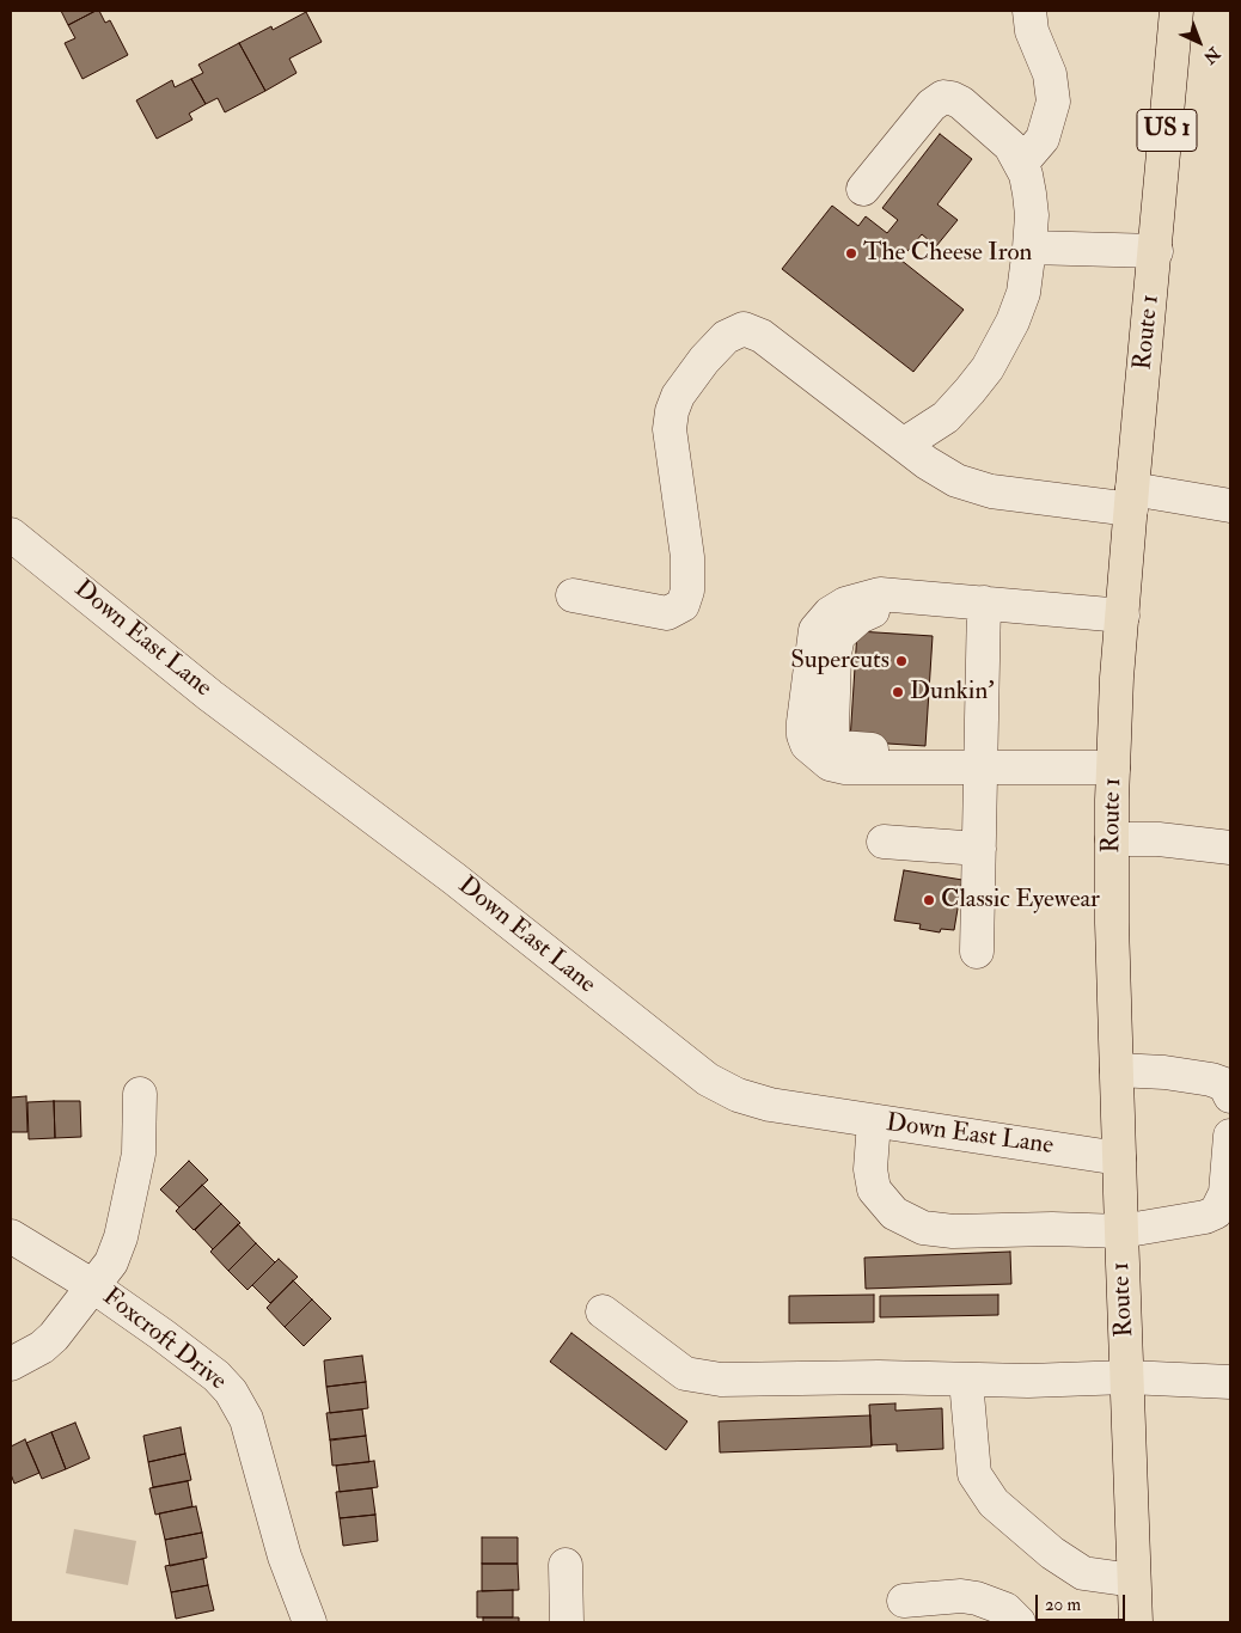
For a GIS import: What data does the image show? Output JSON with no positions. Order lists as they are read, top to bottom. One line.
{"streets":{"main road":["US 1","Route 1"],"street":["Down East Lane","Foxcroft Drive"]},"crossings":[["Route 1","Down East Lane"]],"places":["The Cheese Iron","Supercuts","Dunkin'","Classic Eyewear"],"scale_bar":"20 m","north":"bottom right"}
